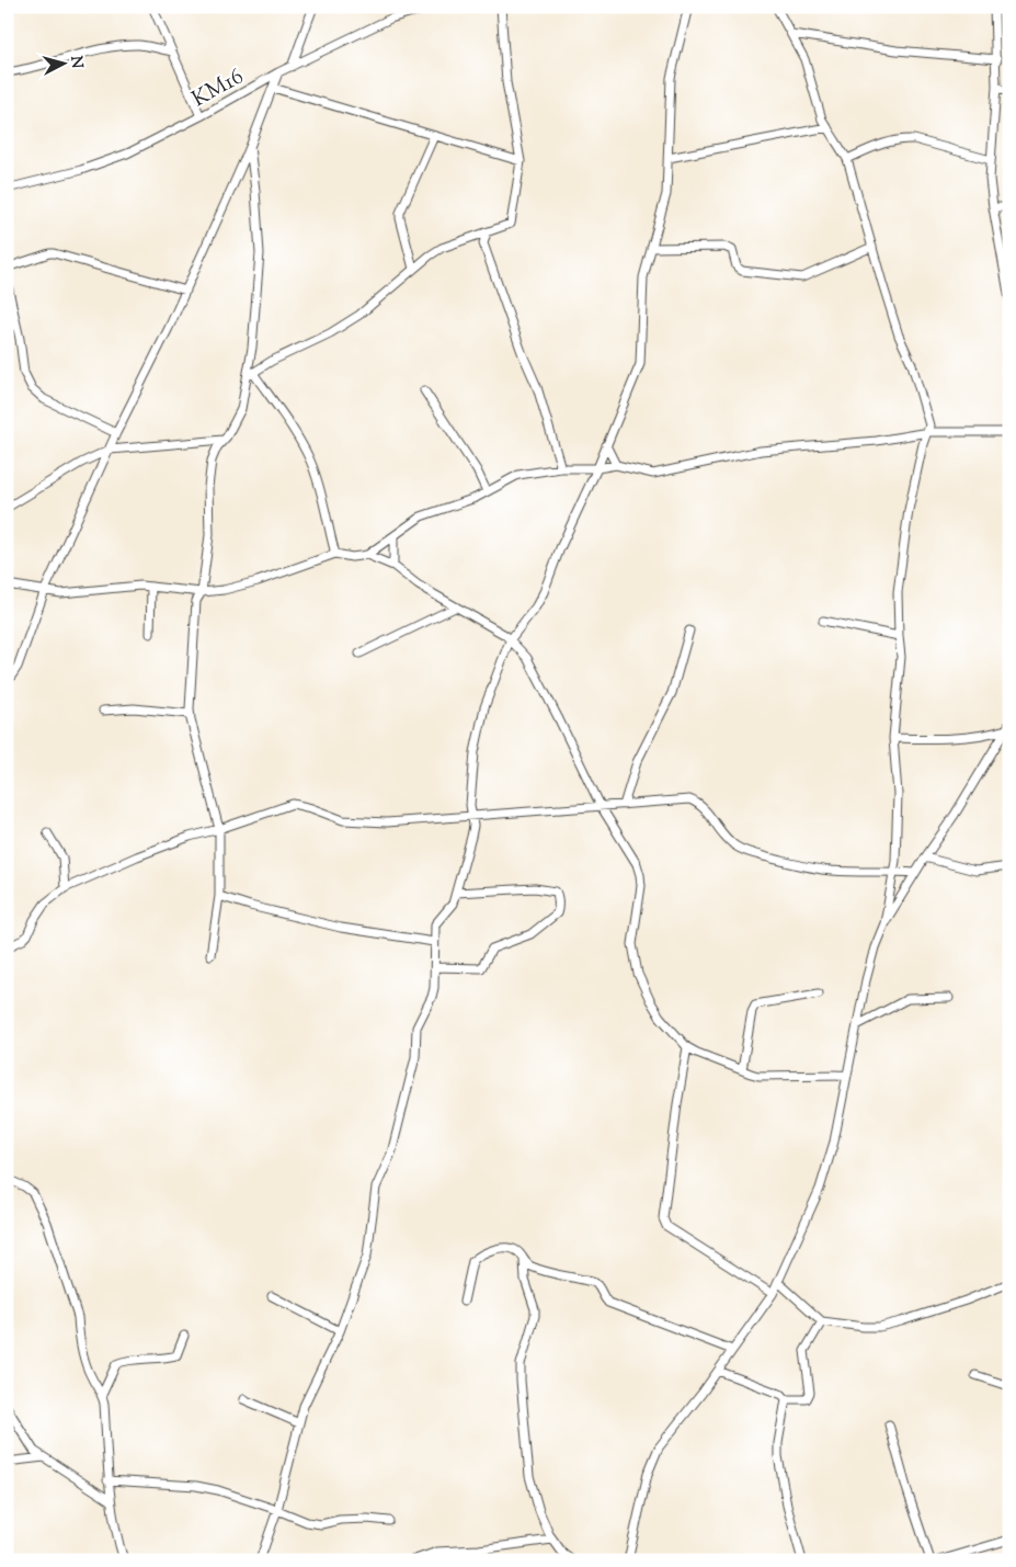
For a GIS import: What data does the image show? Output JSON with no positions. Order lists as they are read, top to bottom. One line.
{"streets":{"street":["KM16"]},"north":"right"}
